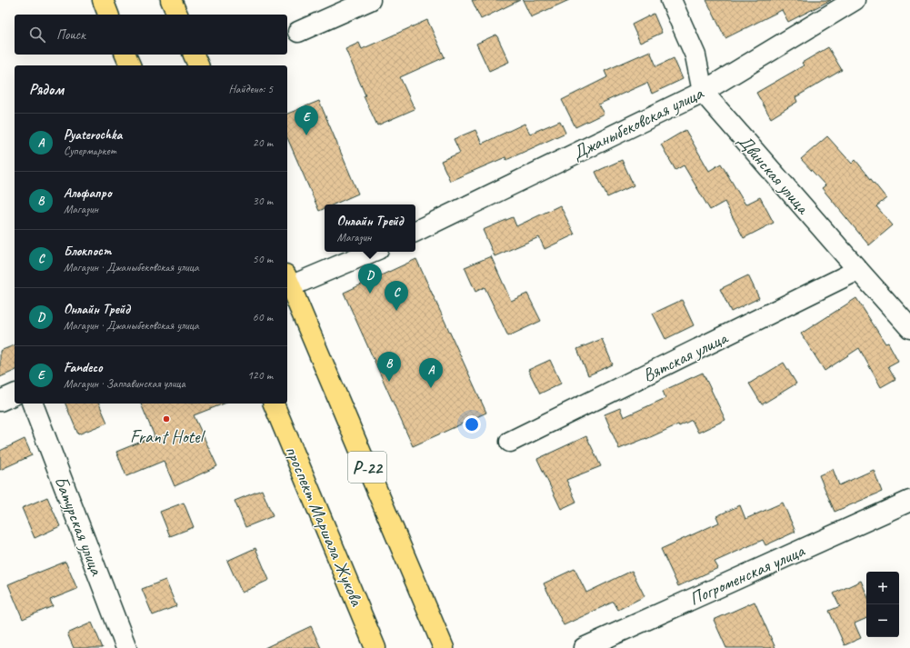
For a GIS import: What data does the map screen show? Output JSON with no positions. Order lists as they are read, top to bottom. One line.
{"streets":{"highway":["Р-22","проспект Маршала Жукова"],"street":["Джаныбековская улица","Двинская улица","Вятская улица","Батурская улица","Погроменская улица"]},"crossings":[["Джаныбековская улица","Двинская улица"],["Двинская улица","Вятская улица"]],"places":["Frant Hotel"],"page":{"search":"Поиск","heading":["Рядом","Найдено: 5"],"pins":["E","D","C","B","A"],"list":[{"mark":"A","name":"Pyaterochka","note":"Супермаркет","value":"20 m"},{"mark":"B","name":"Альфапро","note":"Магазин","value":"30 m"},{"mark":"C","name":"Блокпост","note":"Магазин · Джаныбековская улица","value":"50 m"},{"mark":"D","name":"Онлайн Трейд","note":"Магазин · Джаныбековская улица","value":"60 m"},{"mark":"E","name":"Fandeco","note":"Магазин · Заплавинская улица","value":"120 m"}],"popup":["Онлайн Трейд","Магазин"],"map_buttons":["+","−"]}}
